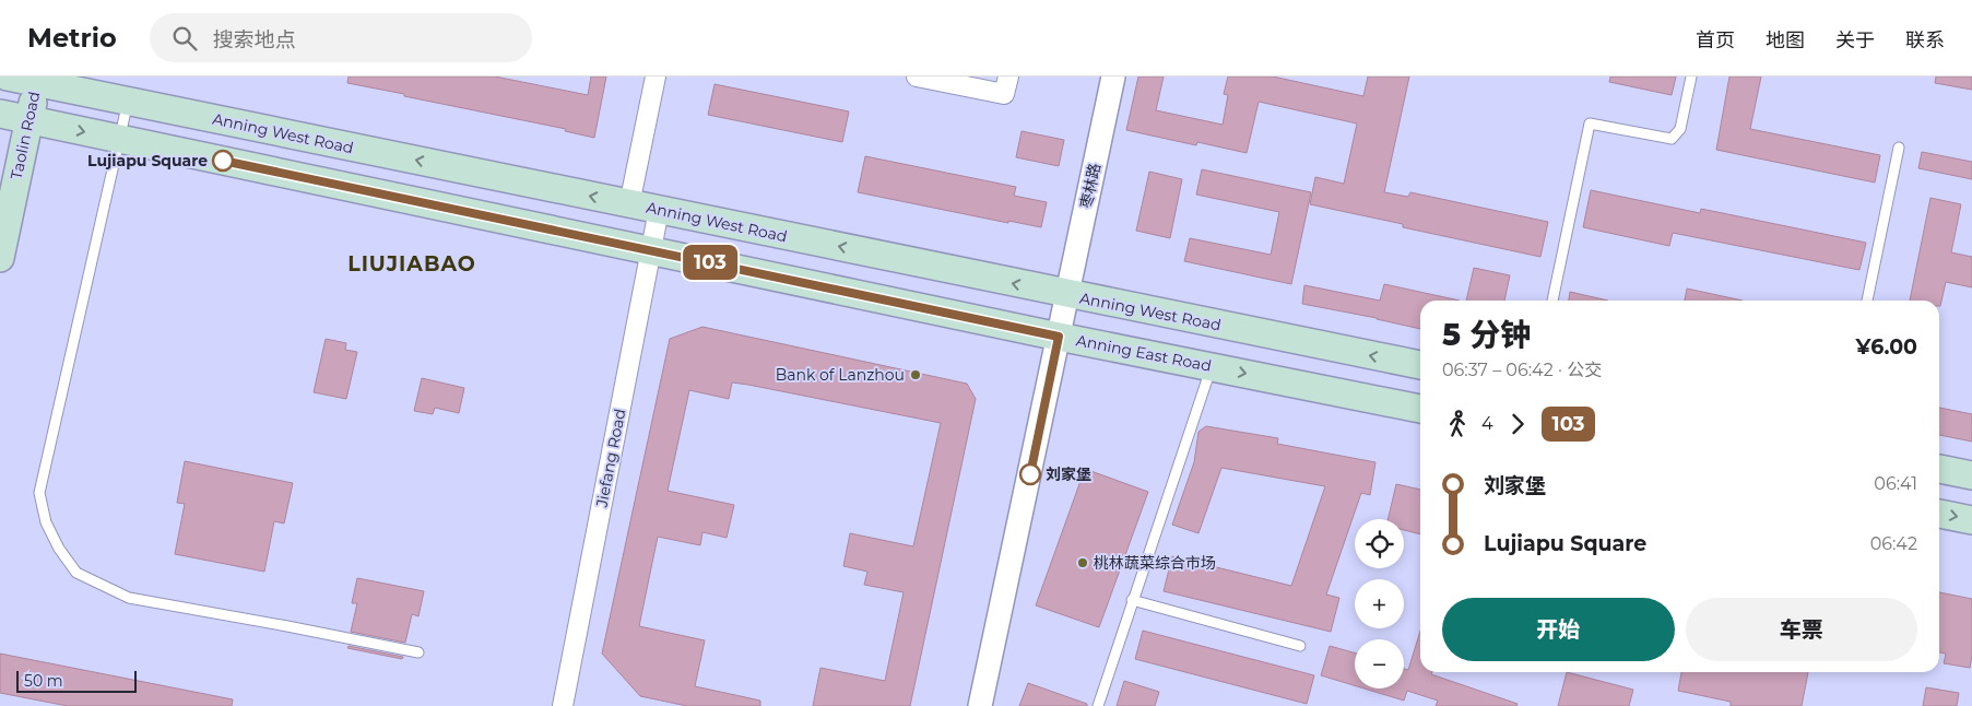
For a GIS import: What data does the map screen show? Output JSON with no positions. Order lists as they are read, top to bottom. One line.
{"streets":{"main road":["Anning West Road","Taolin Road","Anning East Road"],"street":["枣林路","Jiefang Road"]},"crossings":[["Anning West Road","Taolin Road"],["Anning West Road","枣林路"],["Anning West Road","Jiefang Road"],["Taolin Road","Anning East Road"],["枣林路","Anning East Road"],["Anning East Road","Jiefang Road"]],"one_way":["Anning West Road"],"districts":["LIUJIABAO"],"places":["Lujiapu Square","Bank of Lanzhou","刘家堡","桃林蔬菜综合市场"],"lines":["bus line 103"],"scale_bar":"50 m","page":{"header":"Metrio","search":"搜索地点","nav":["首页","地图","关于","联系"],"on_map":"103","heading":["5 分钟","06:37 – 06:42 · 公交","¥6.00"],"legs":["4","103"],"list":[{"name":"刘家堡","value":"06:41"},{"name":"Lujiapu Square","value":"06:42"}],"map_buttons":["+","−"],"buttons":["开始","车票"],"scale":"50 m"}}
